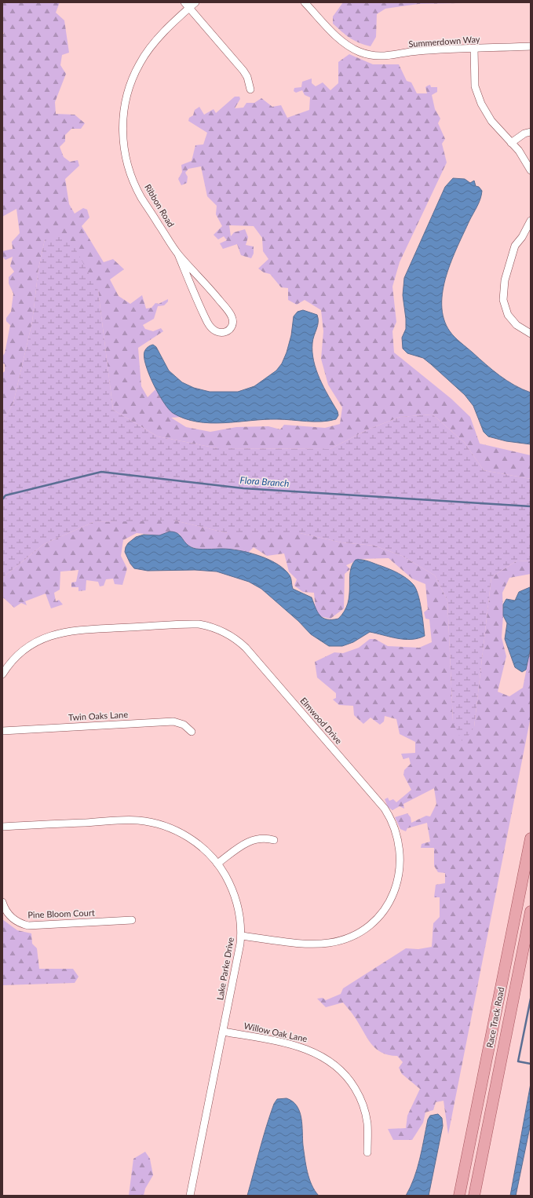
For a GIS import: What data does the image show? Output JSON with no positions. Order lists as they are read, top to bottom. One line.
{"streets":{"main road":["Race Track Road"],"street":["Summerdown Way","Ribbon Road","Twin Oaks Lane","Elmwood Drive","Pine Bloom Court","Lake Parke Drive","Willow Oak Lane"]},"crossings":[["Elmwood Drive","Lake Parke Drive"],["Lake Parke Drive","Willow Oak Lane"]],"water":["Flora Branch"]}
